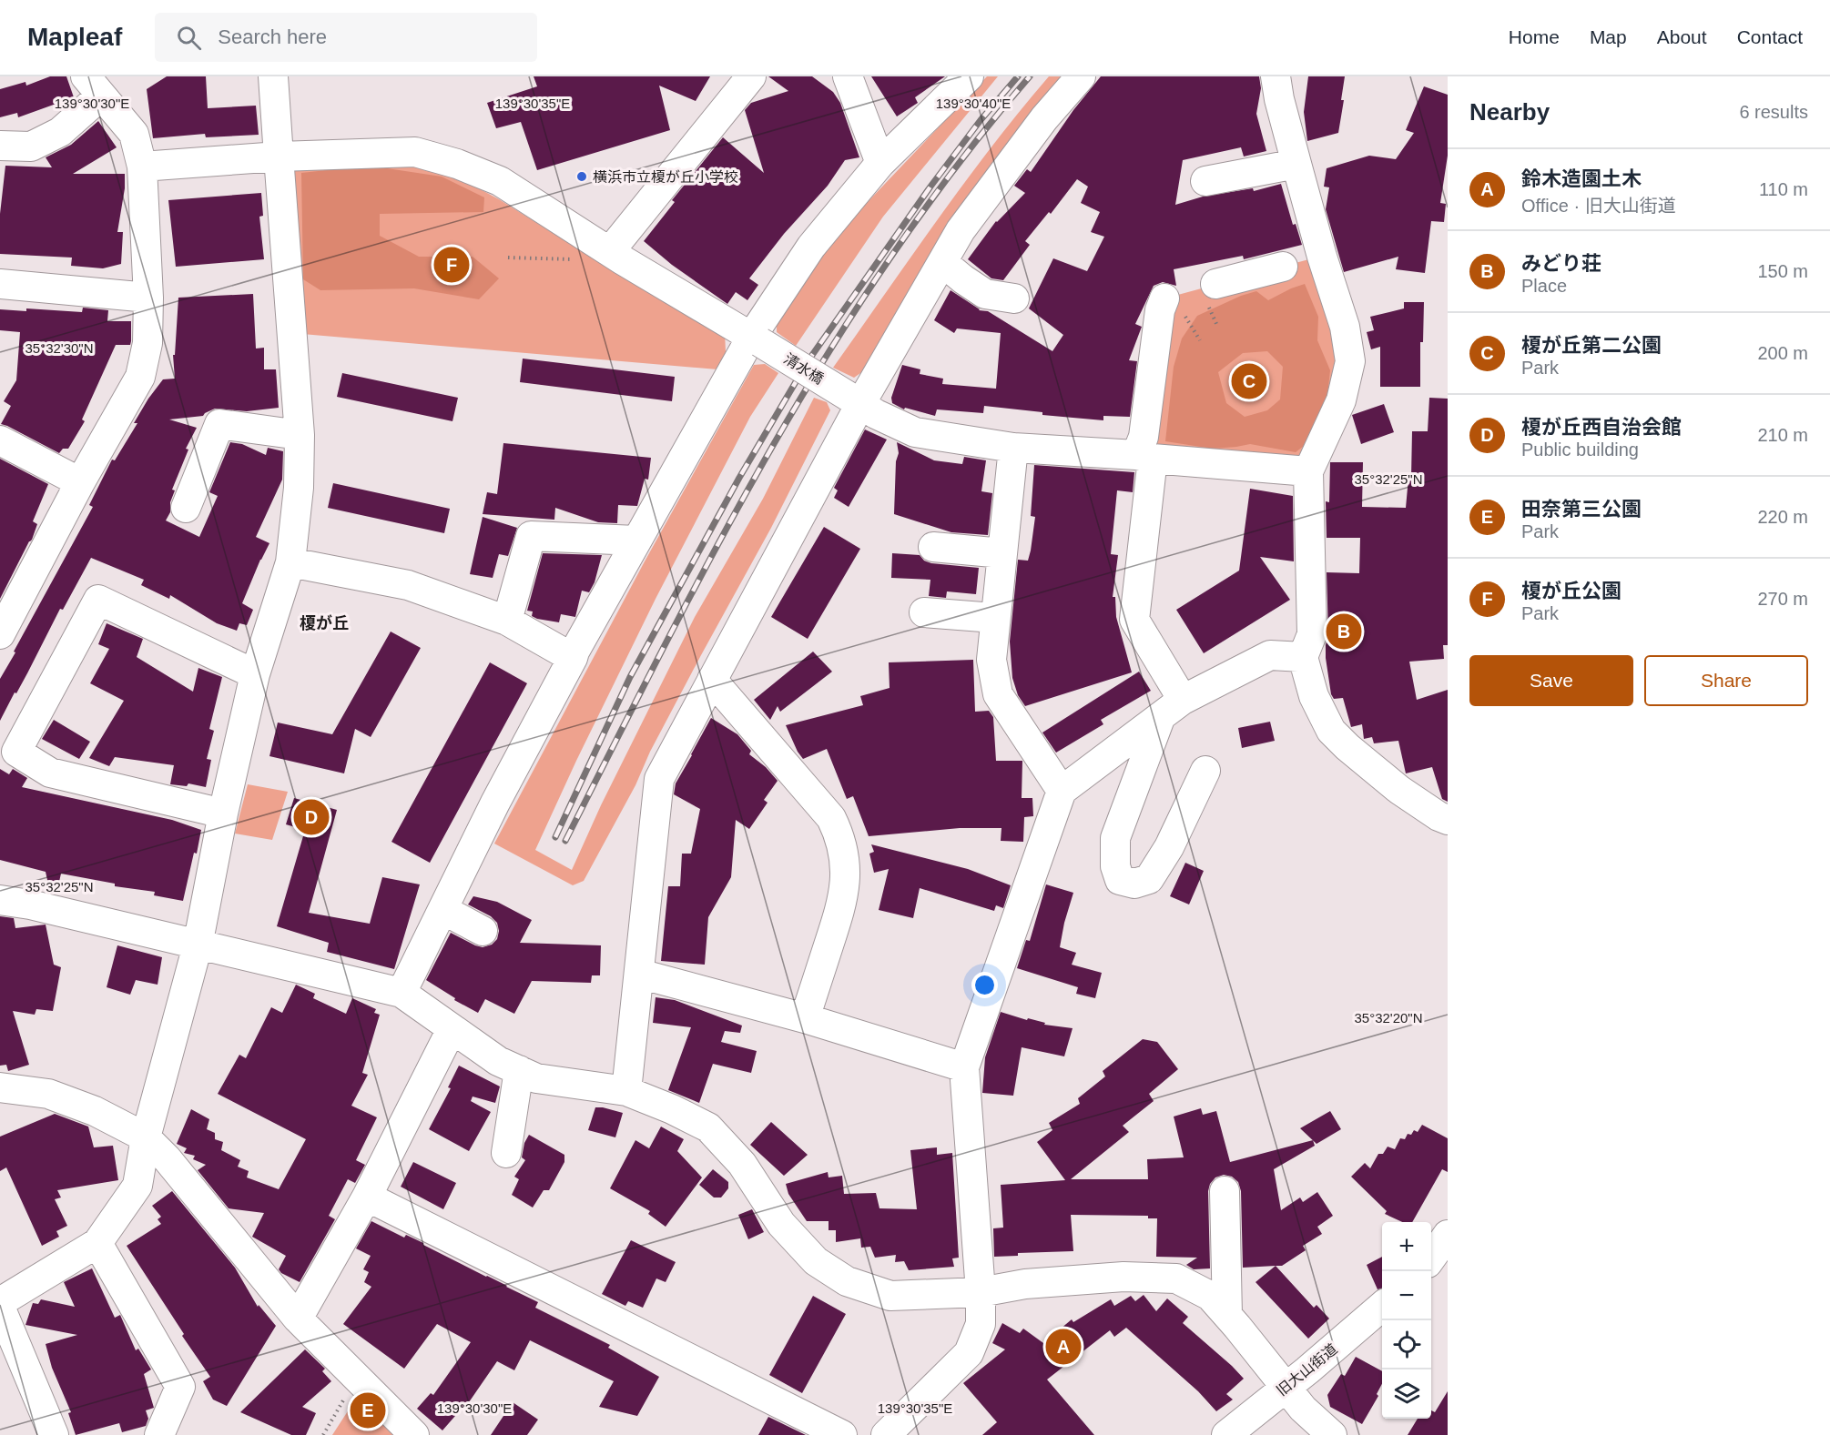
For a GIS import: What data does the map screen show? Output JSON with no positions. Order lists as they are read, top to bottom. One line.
{"streets":{"street":["清水橋","旧大山街道"]},"districts":["榎が丘"],"places":["横浜市立榎が丘小学校"],"page":{"header":"Mapleaf","search":"Search here","nav":["Home","Map","About","Contact"],"heading":["Nearby","6 results"],"list":[{"mark":"A","name":"鈴木造園土木","note":"Office · 旧大山街道","value":"110 m"},{"mark":"B","name":"みどり荘","note":"Place","value":"150 m"},{"mark":"C","name":"榎が丘第二公園","note":"Park","value":"200 m"},{"mark":"D","name":"榎が丘西自治会館","note":"Public building","value":"210 m"},{"mark":"E","name":"田奈第三公園","note":"Park","value":"220 m"},{"mark":"F","name":"榎が丘公園","note":"Park","value":"270 m"}],"pins":["F","C","B","D","A","E"],"buttons":["Save","Share"],"map_buttons":["+","−"]},"coordinates":["139°30'30\"E","139°30'35\"E","139°30'40\"E","35°32'30\"N","35°32'25\"N","35°32'20\"N"]}
